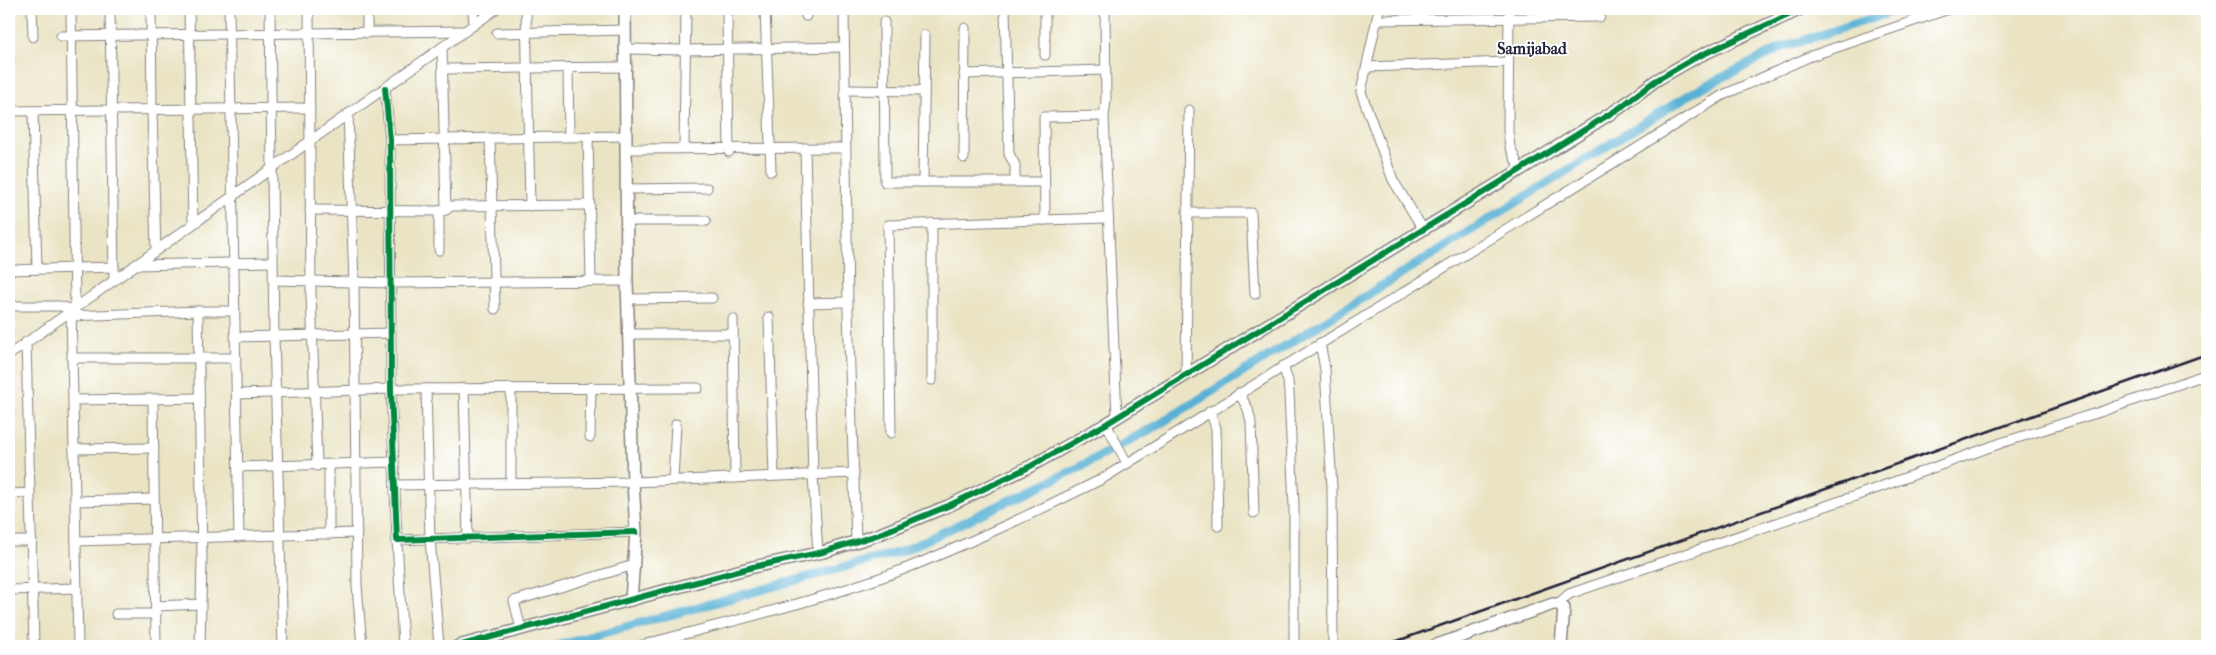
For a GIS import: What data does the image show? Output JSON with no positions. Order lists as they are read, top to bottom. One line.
{"districts":["Samijabad"]}
